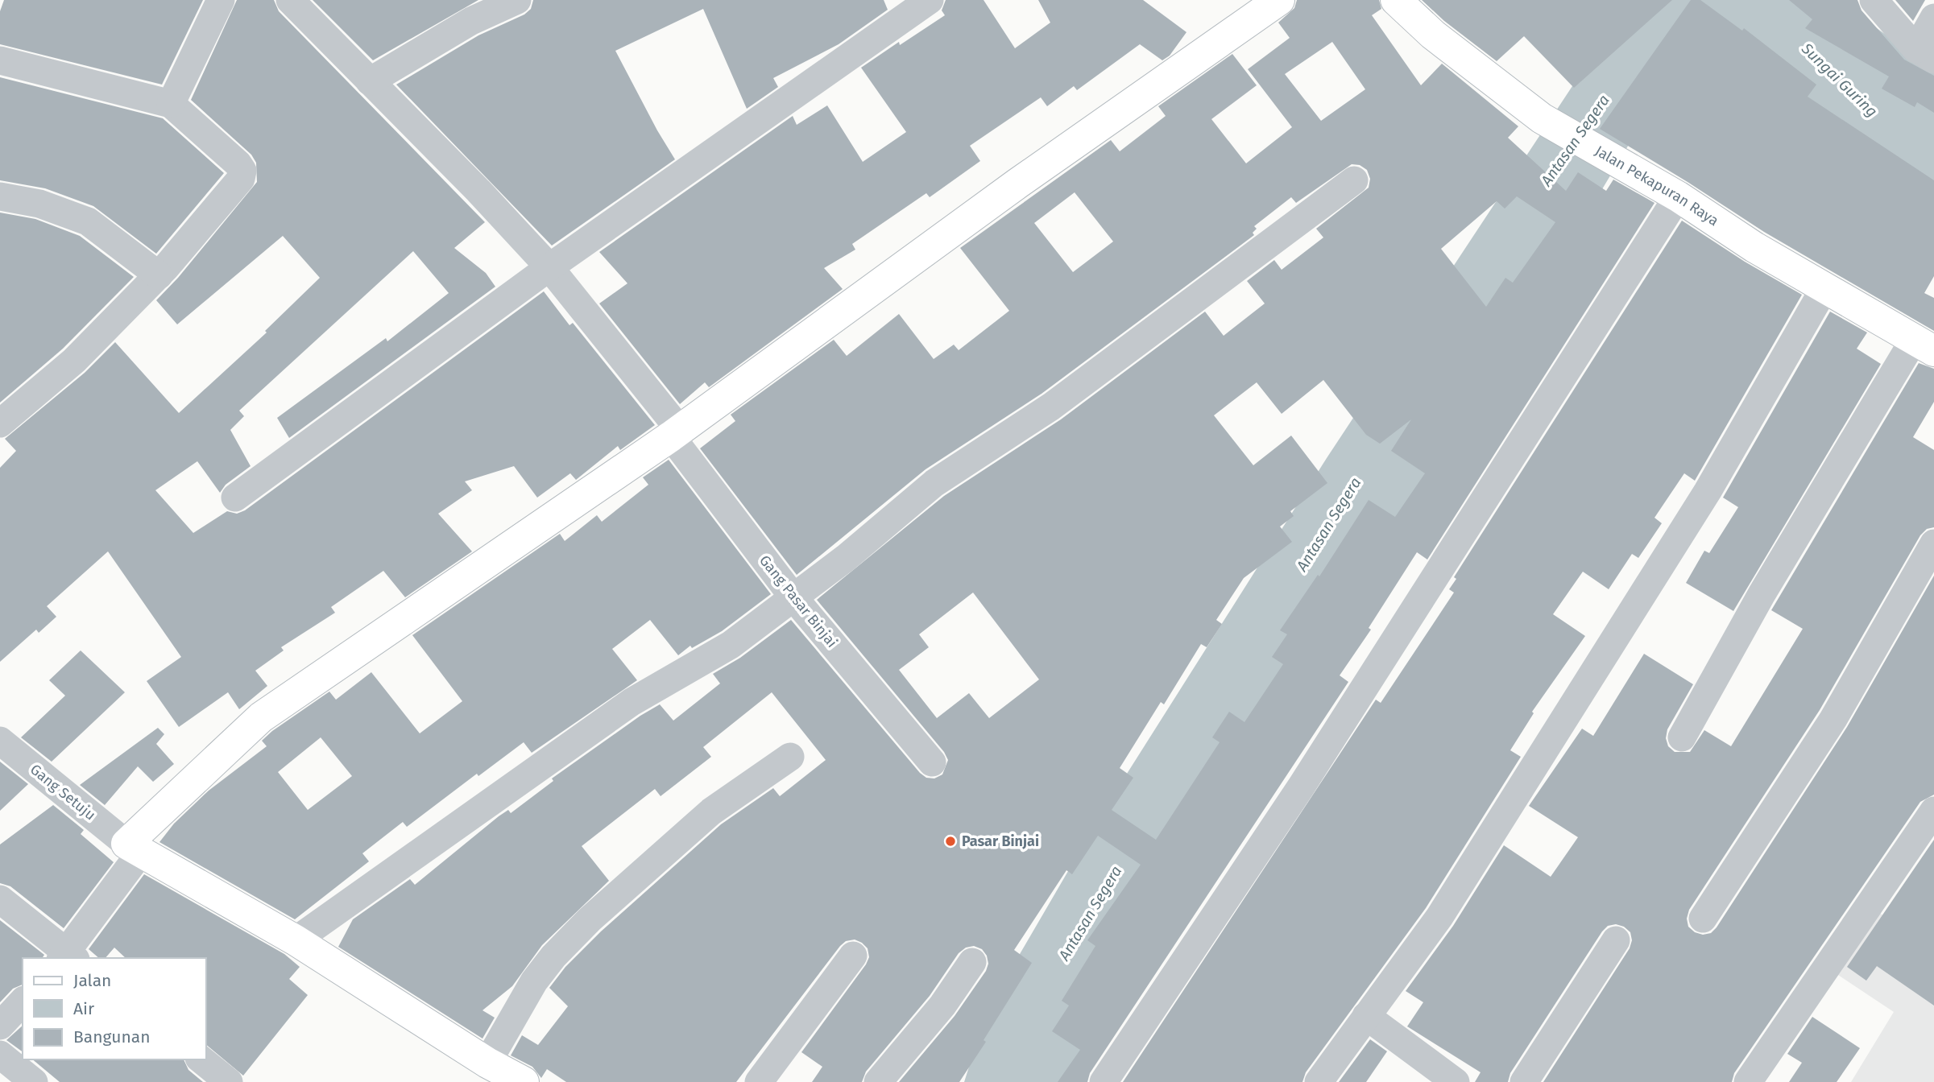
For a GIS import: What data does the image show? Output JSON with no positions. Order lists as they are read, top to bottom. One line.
{"streets":{"street":["Jalan Pekapuran Raya","Gang Pasar Binjai","Gang Setuju"]},"water":["Sungai Guring","Antasan Segera"],"places":["Pasar Binjai"],"legend":["Jalan","Air","Bangunan"]}
